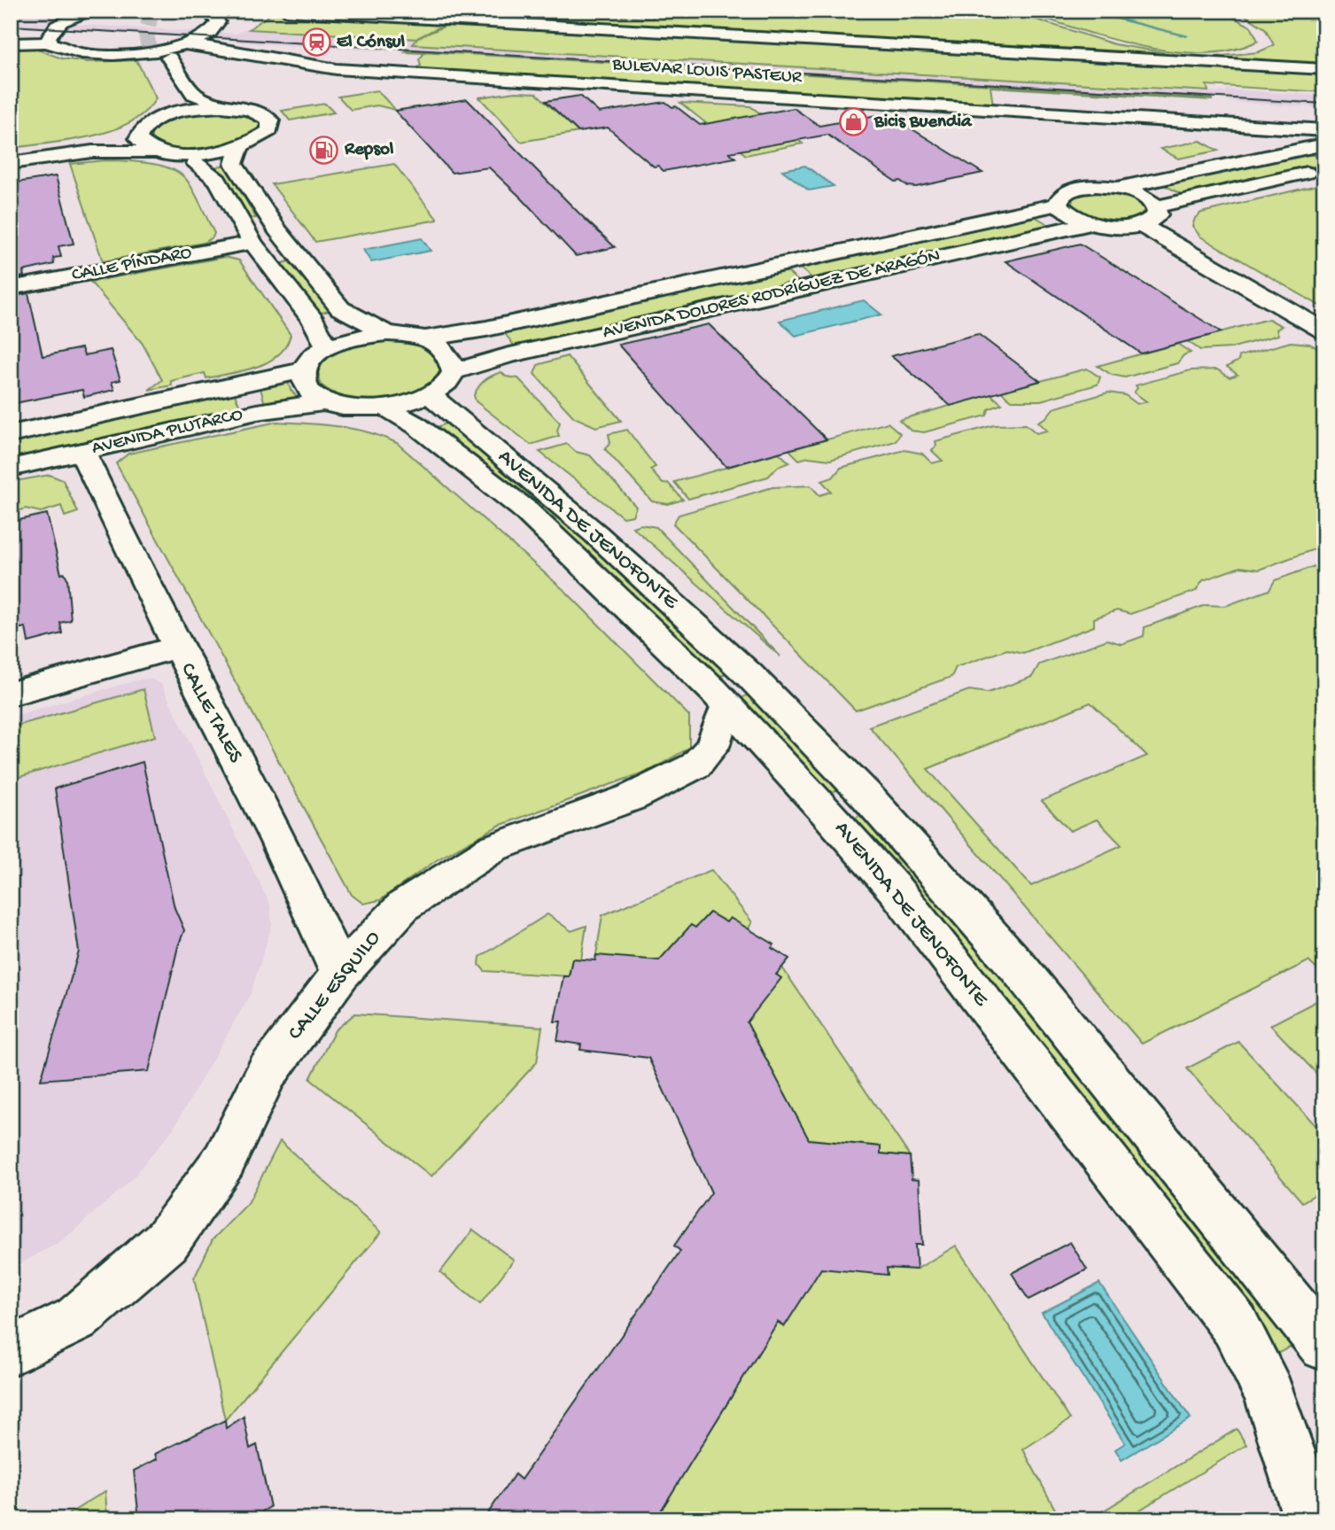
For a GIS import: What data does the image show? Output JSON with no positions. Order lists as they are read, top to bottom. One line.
{"streets":{"main road":["BULEVAR LOUIS PASTEUR","CALLE PÍNDARO","AVENIDA DOLORES RODRÍGUEZ DE ARAGÓN","AVENIDA PLUTARCO","AVENIDA DE JENOFONTE","CALLE TALES","CALLE ESQUILO"]},"crossings":[["AVENIDA DOLORES RODRÍGUEZ DE ARAGÓN","AVENIDA PLUTARCO"],["AVENIDA DOLORES RODRÍGUEZ DE ARAGÓN","AVENIDA DE JENOFONTE"],["AVENIDA PLUTARCO","CALLE TALES"],["AVENIDA DE JENOFONTE","CALLE ESQUILO"],["CALLE TALES","CALLE ESQUILO"]],"places":{"station":["El Cónsul"],"shop":["Bicis Buendia"],"fuel station":["Repsol"]}}
